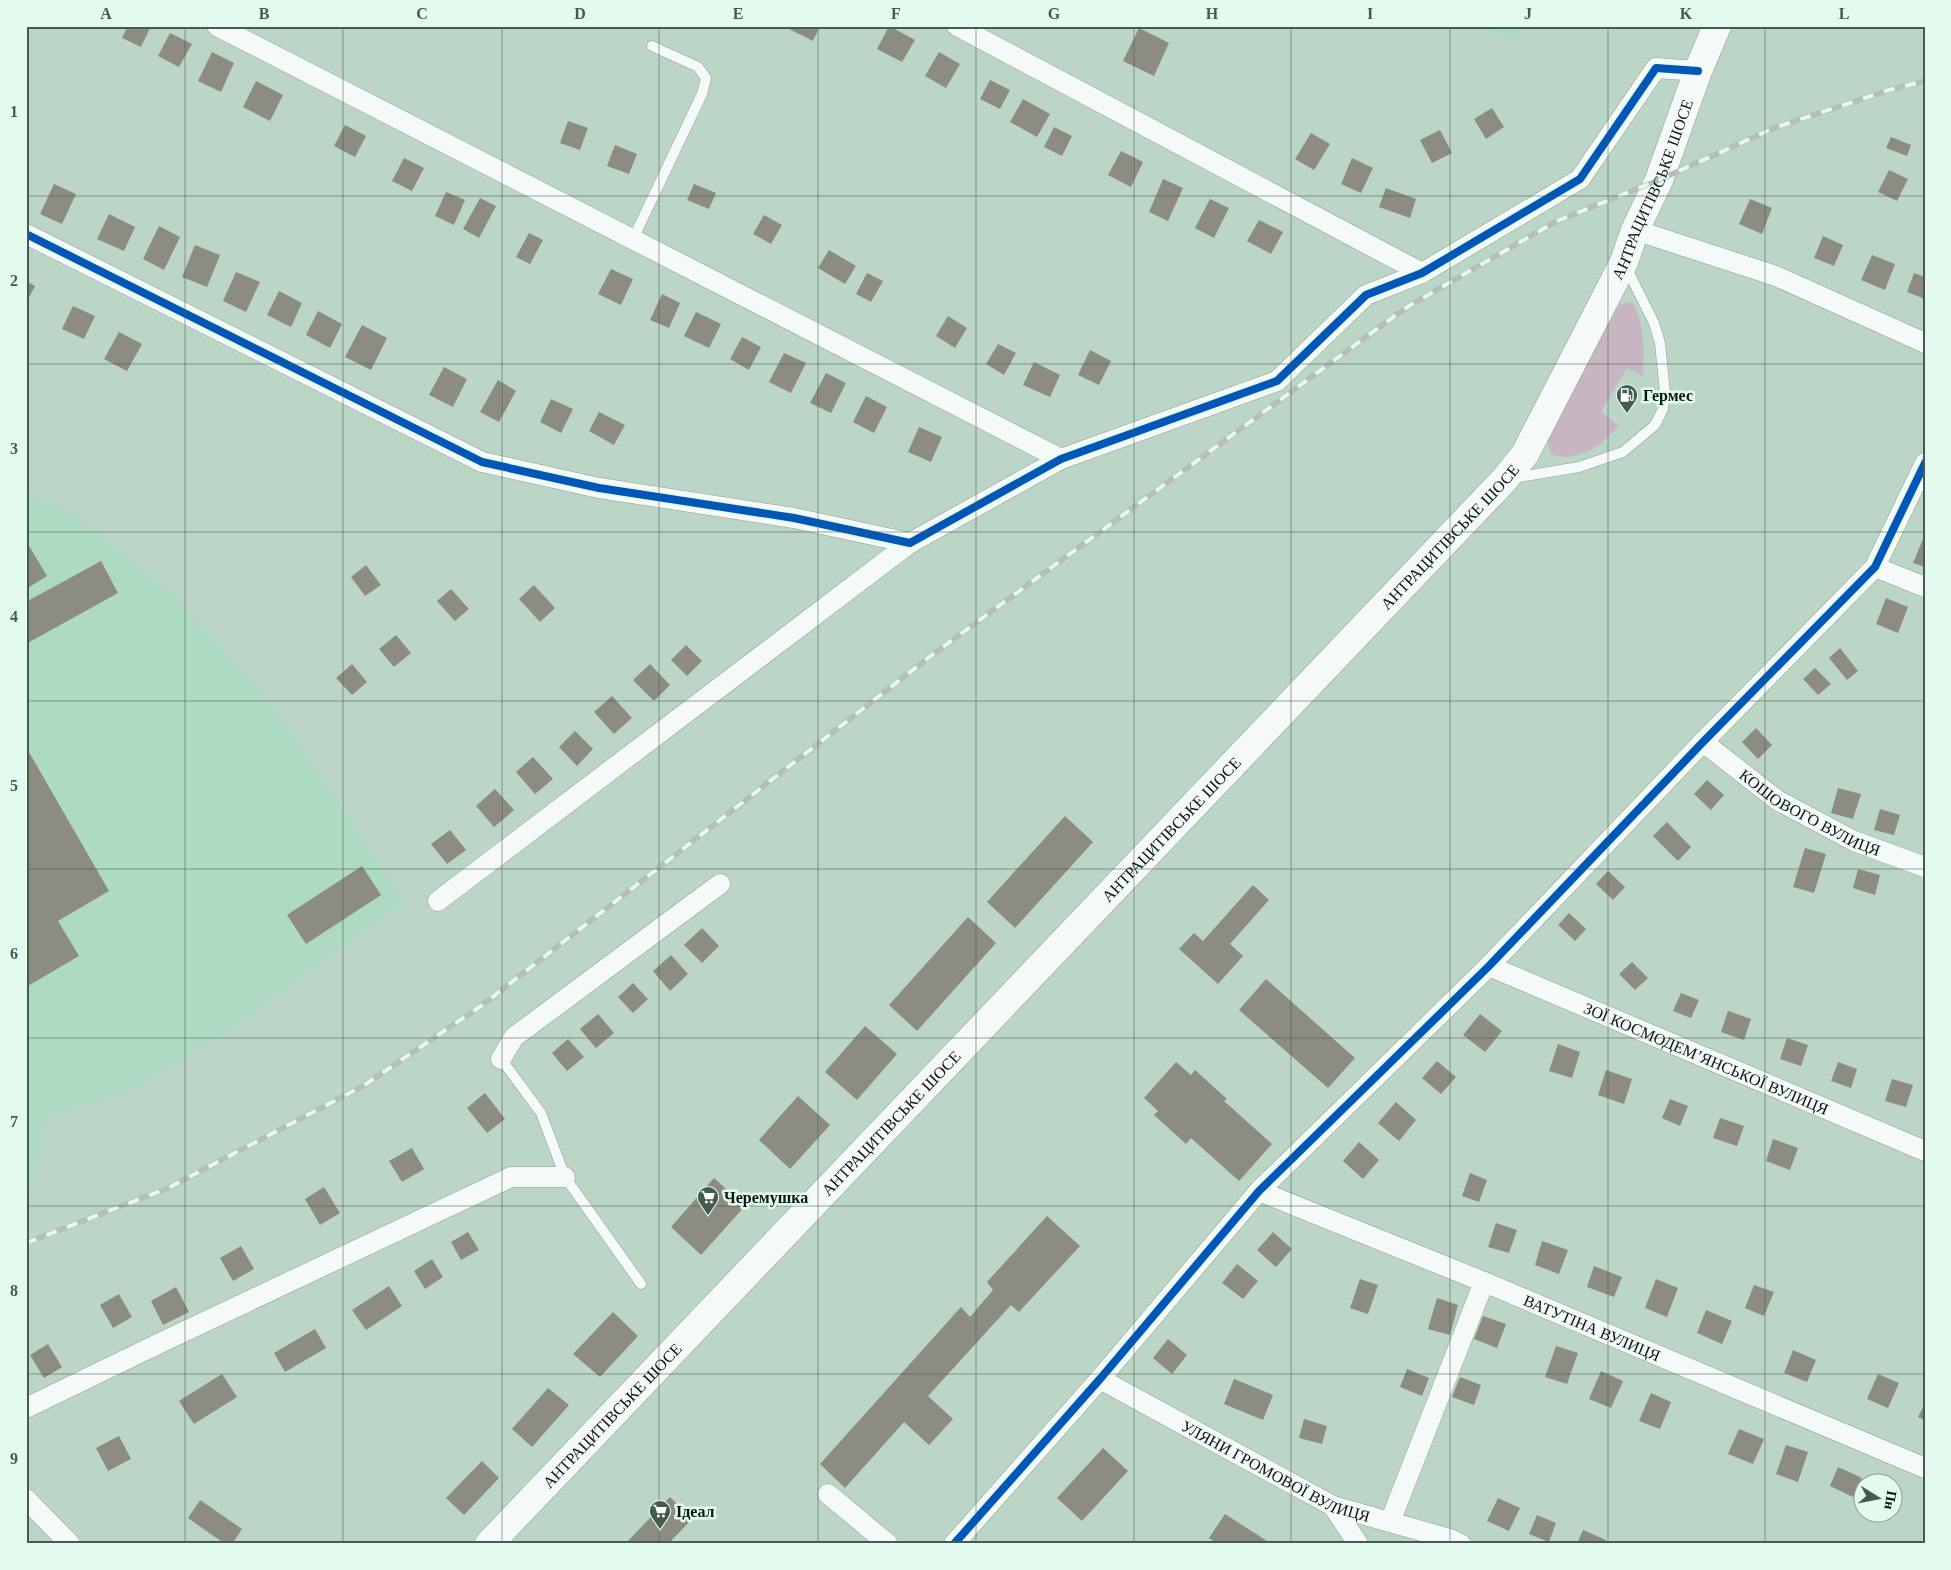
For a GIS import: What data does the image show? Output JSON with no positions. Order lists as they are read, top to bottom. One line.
{"streets":{"main road":["АНТРАЦИТІВСЬКЕ ШОСЕ"],"street":["КОШОВОГО ВУЛИЦЯ","ЗОЇ КОСМОДЕМ’ЯНСЬКОЇ ВУЛИЦЯ","ВАТУТІНА ВУЛИЦЯ","УЛЯНИ ГРОМОВОЇ ВУЛИЦЯ"]},"places":{"fuel station":["Гермес"],"supermarket":["Черемушка","Ідеал"]},"north":"right","grid":{"columns":["A","B","C","D","E","F","G","H","I","J","K","L"],"rows":["1","2","3","4","5","6","7","8","9"]}}
